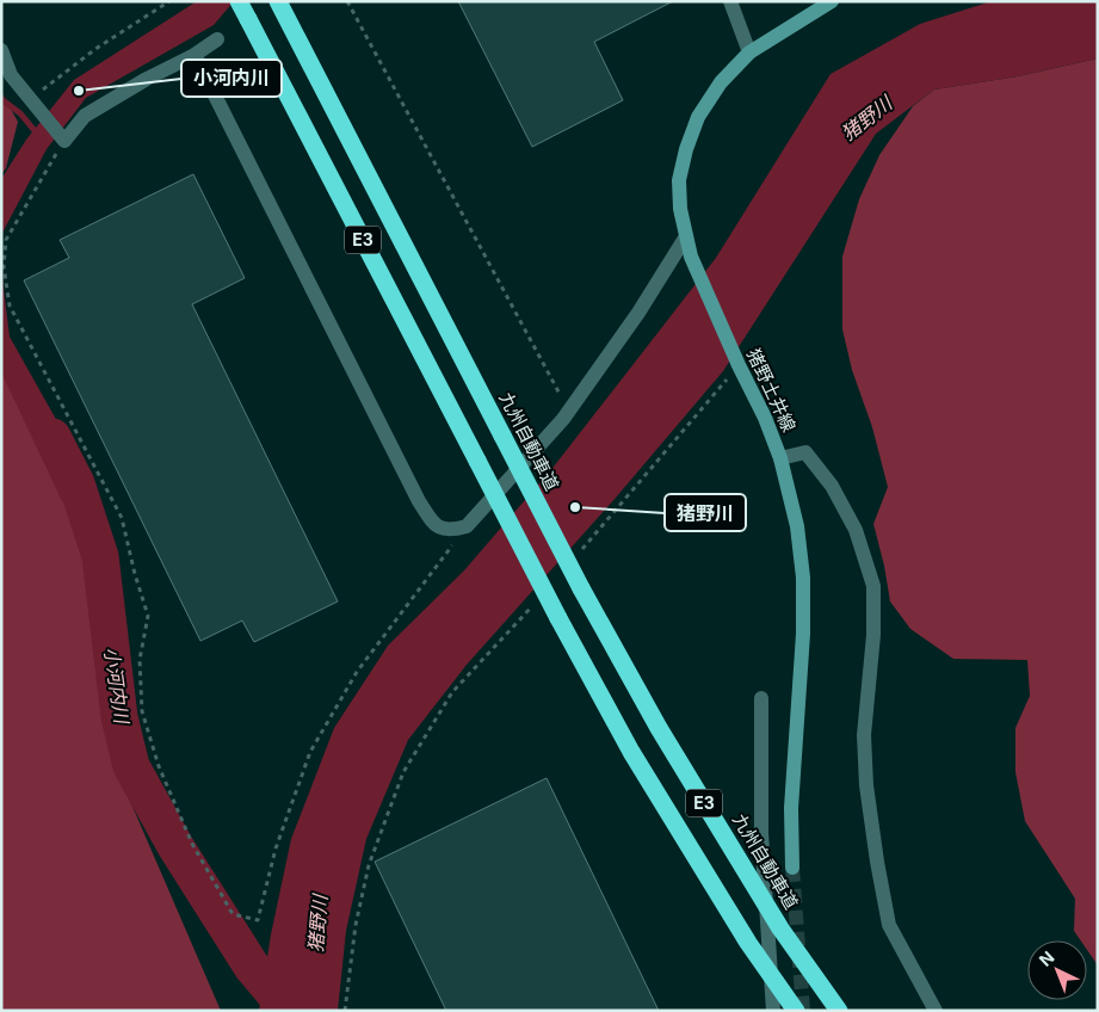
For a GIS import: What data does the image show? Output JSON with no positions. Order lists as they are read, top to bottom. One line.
{"streets":{"highway":["E3","九州自動車道"],"main road":["猪野土井線"]},"water":["猪野川","小河内川"],"places":["小河内川","猪野川"],"north":"top left"}
